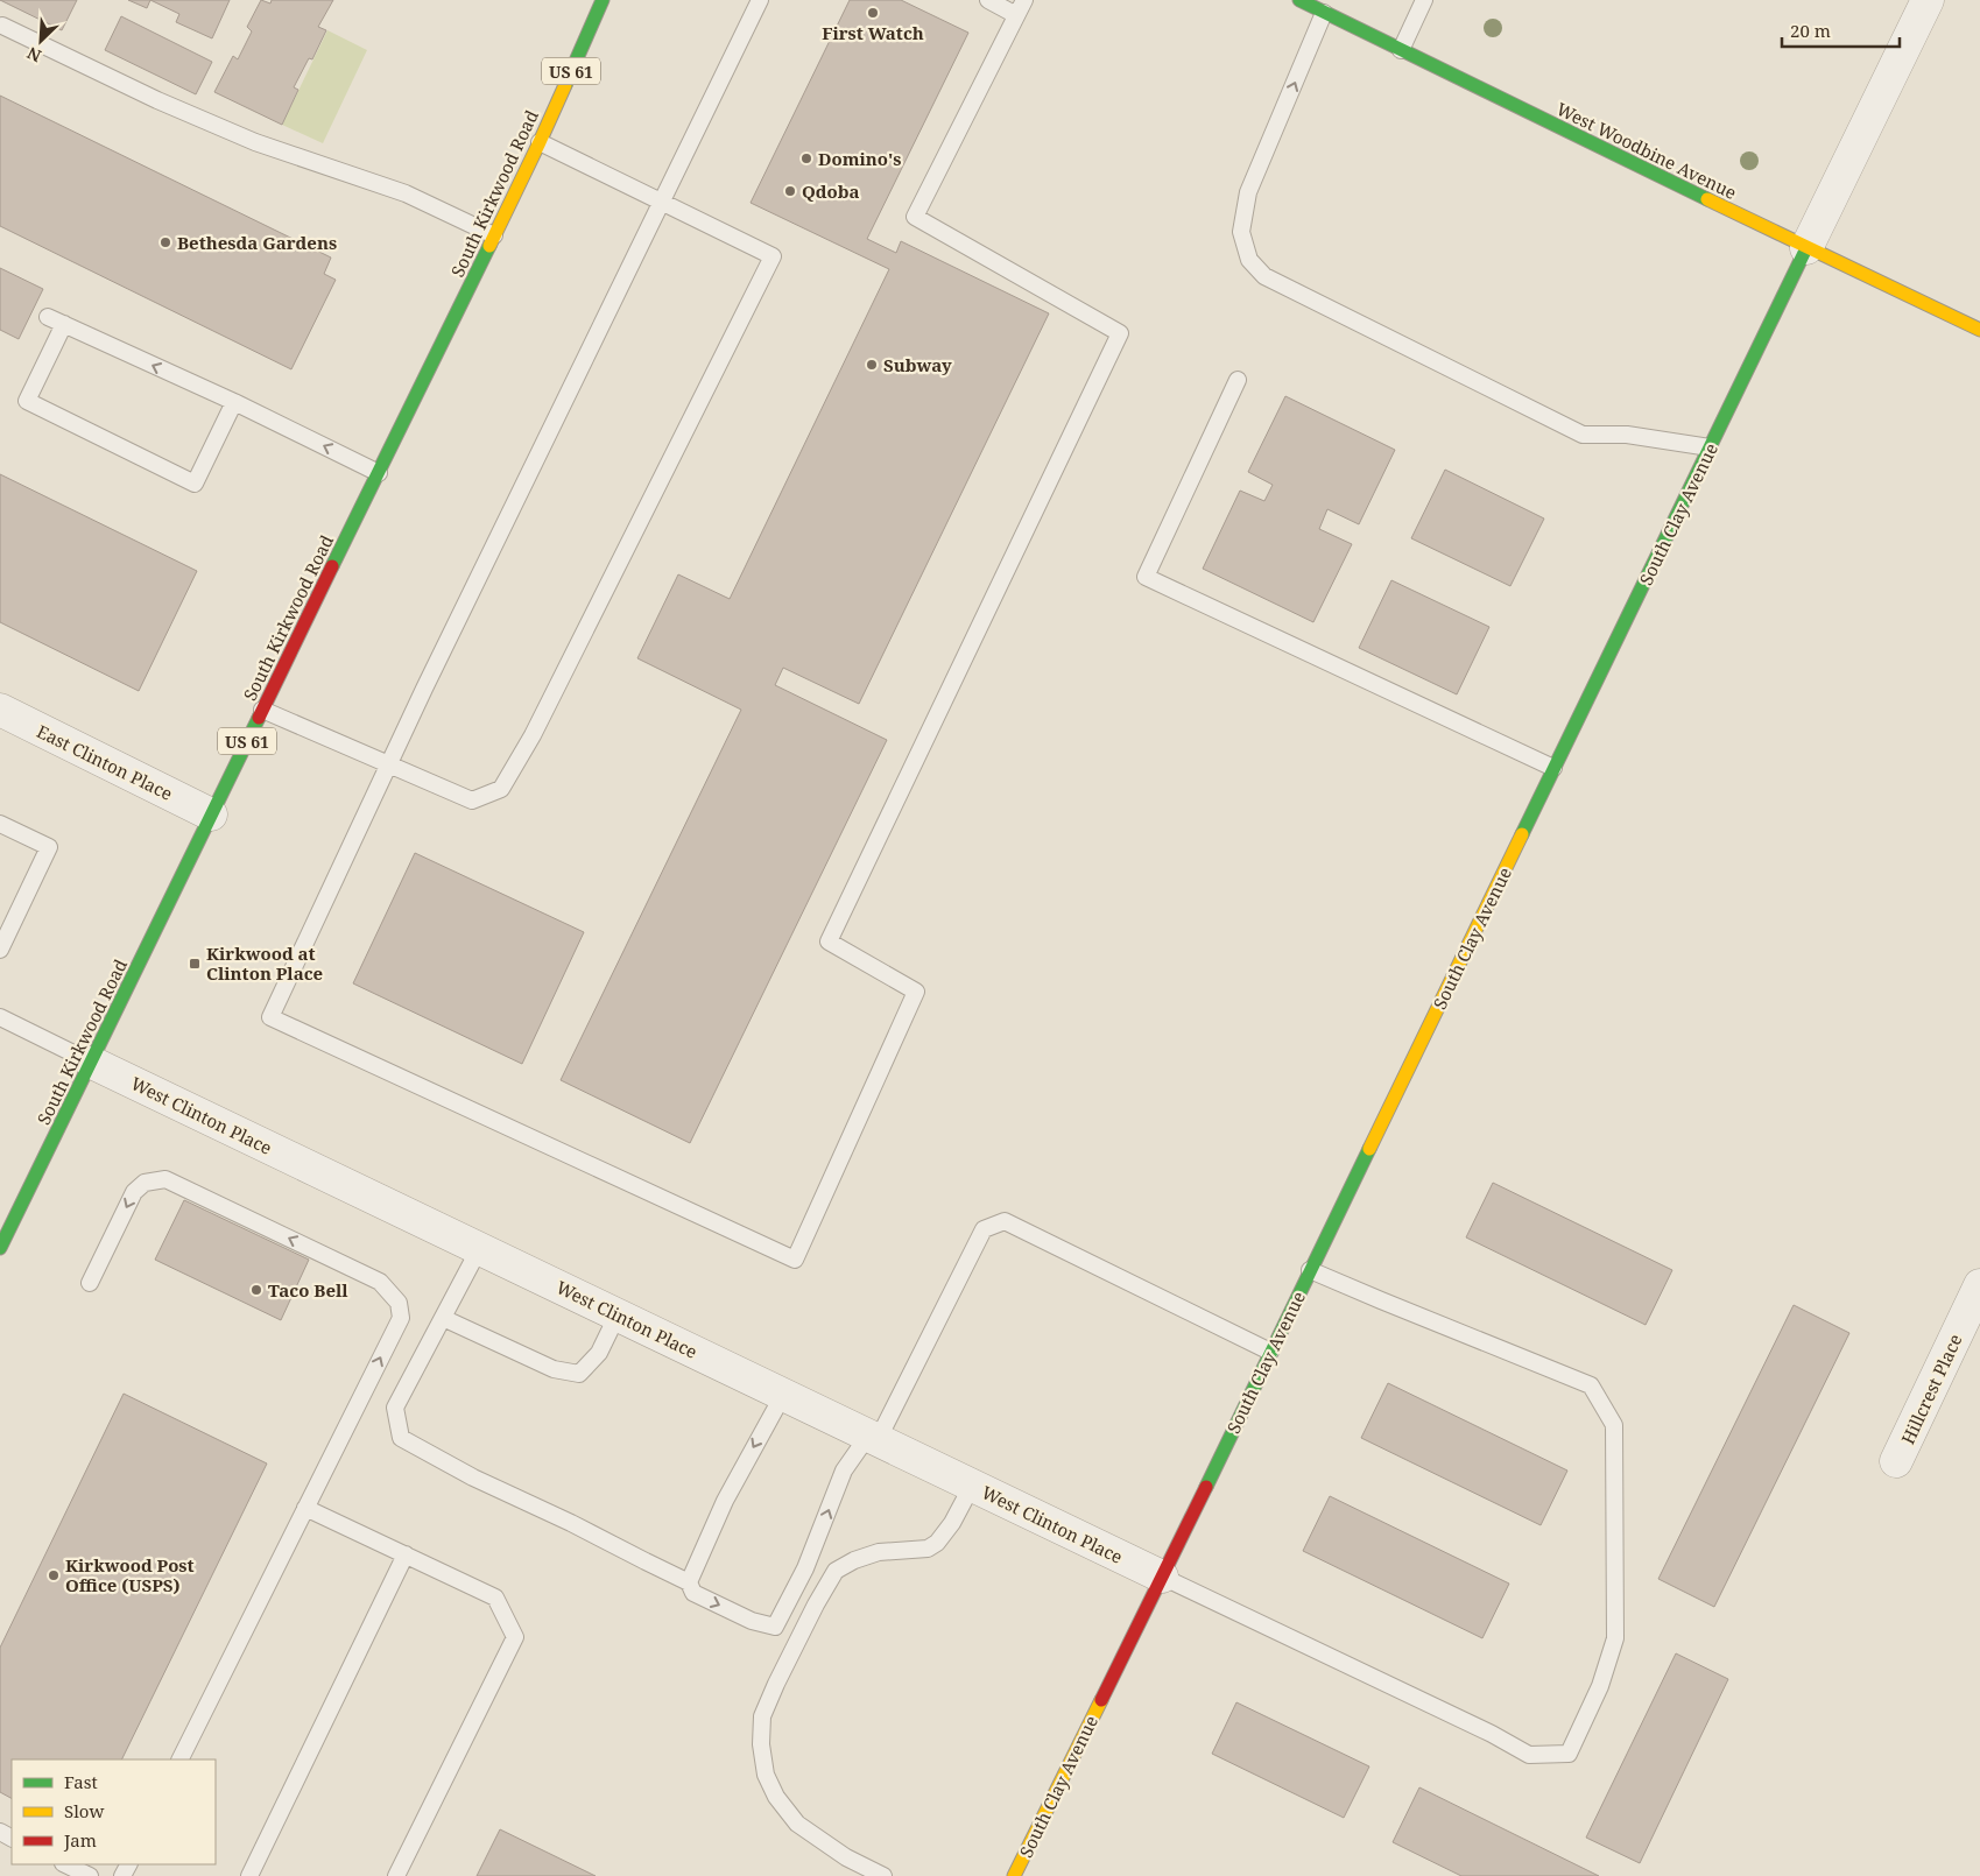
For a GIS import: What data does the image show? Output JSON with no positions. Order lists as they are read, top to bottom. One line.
{"streets":{"street":["US 61","West Woodbine Avenue","South Kirkwood Road","South Clay Avenue","East Clinton Place","West Clinton Place","Hillcrest Place"]},"crossings":[["West Woodbine Avenue","South Clay Avenue"],["South Kirkwood Road","East Clinton Place"],["South Kirkwood Road","West Clinton Place"],["South Clay Avenue","West Clinton Place"]],"places":{"other":["First Watch","Domino's","Qdoba","Bethesda Gardens","Subway","Taco Bell","Kirkwood Post Office (USPS)"],"transit":["Kirkwood at Clinton Place"]},"legend":["Fast","Slow","Jam"],"scale_bar":"20 m","north":"bottom left"}
